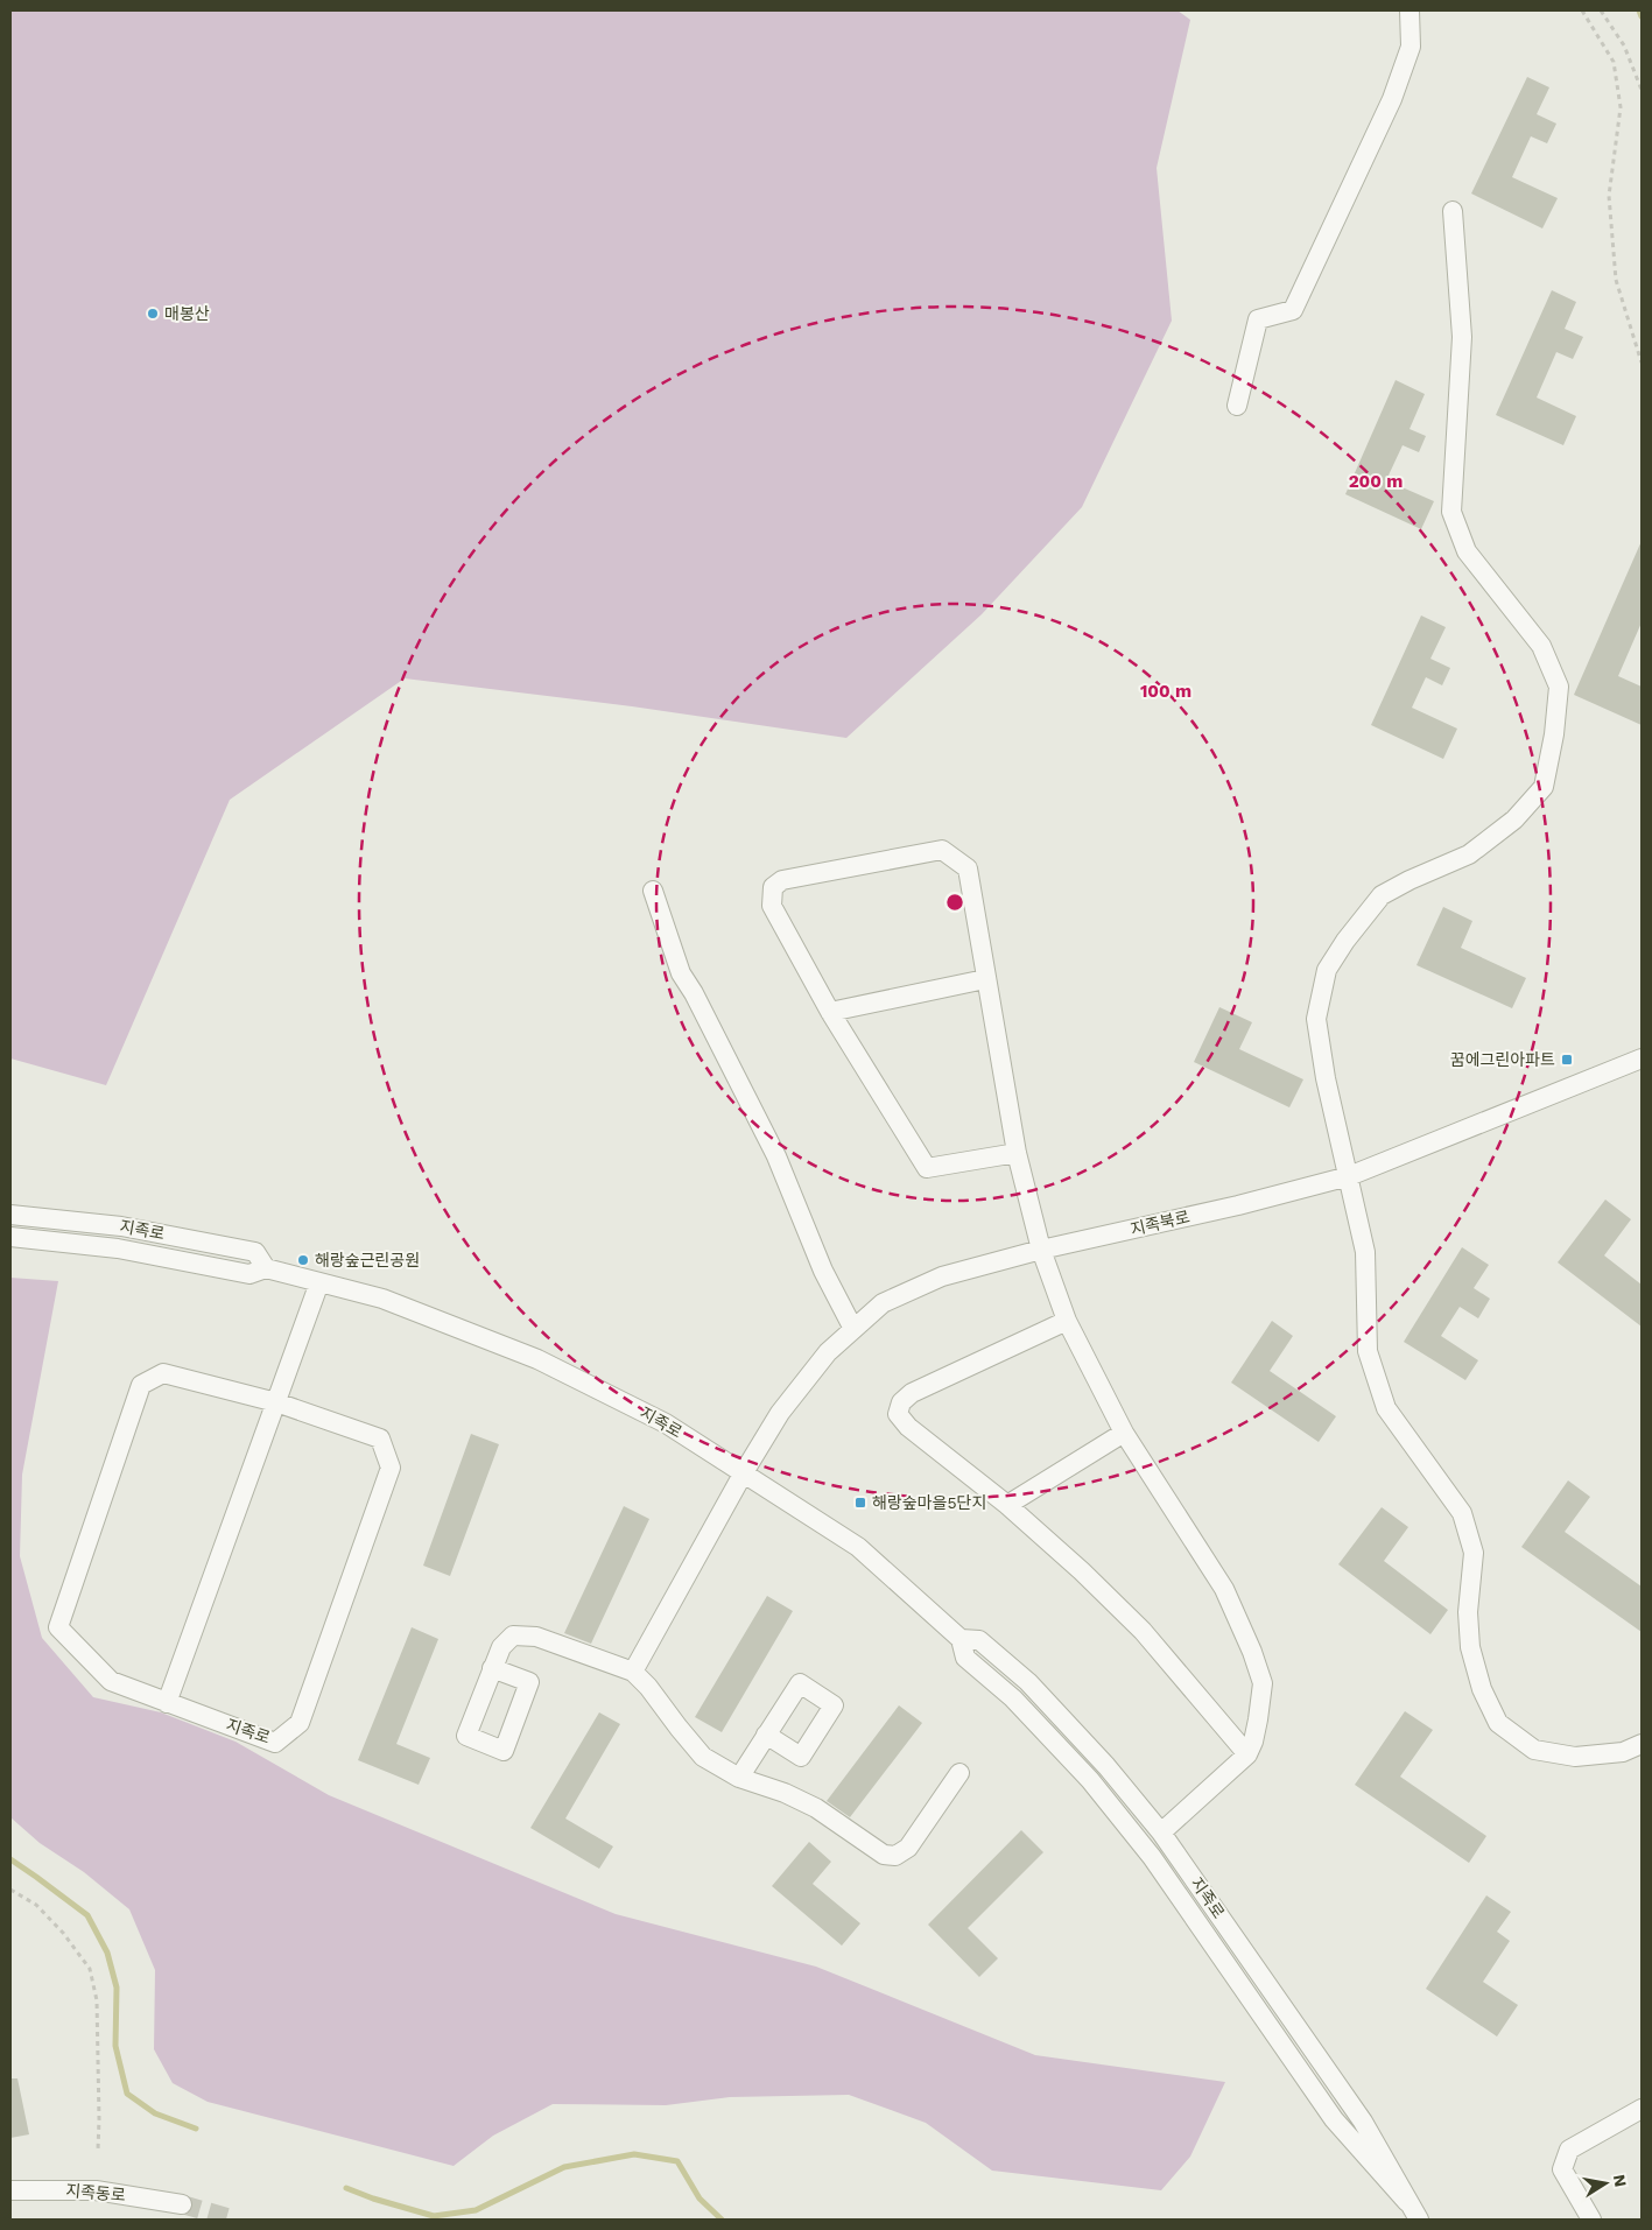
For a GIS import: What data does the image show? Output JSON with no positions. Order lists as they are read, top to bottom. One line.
{"streets":{"street":["지족북로","지족로","지족동로"]},"crossings":[["지족북로","지족로"]],"places":{"other":["매봉산","해랑숲근린공원"],"transit":["꿈에그린아파트","해랑숲마을5단지"]},"north":"right","rings":["200 m","100 m"]}
